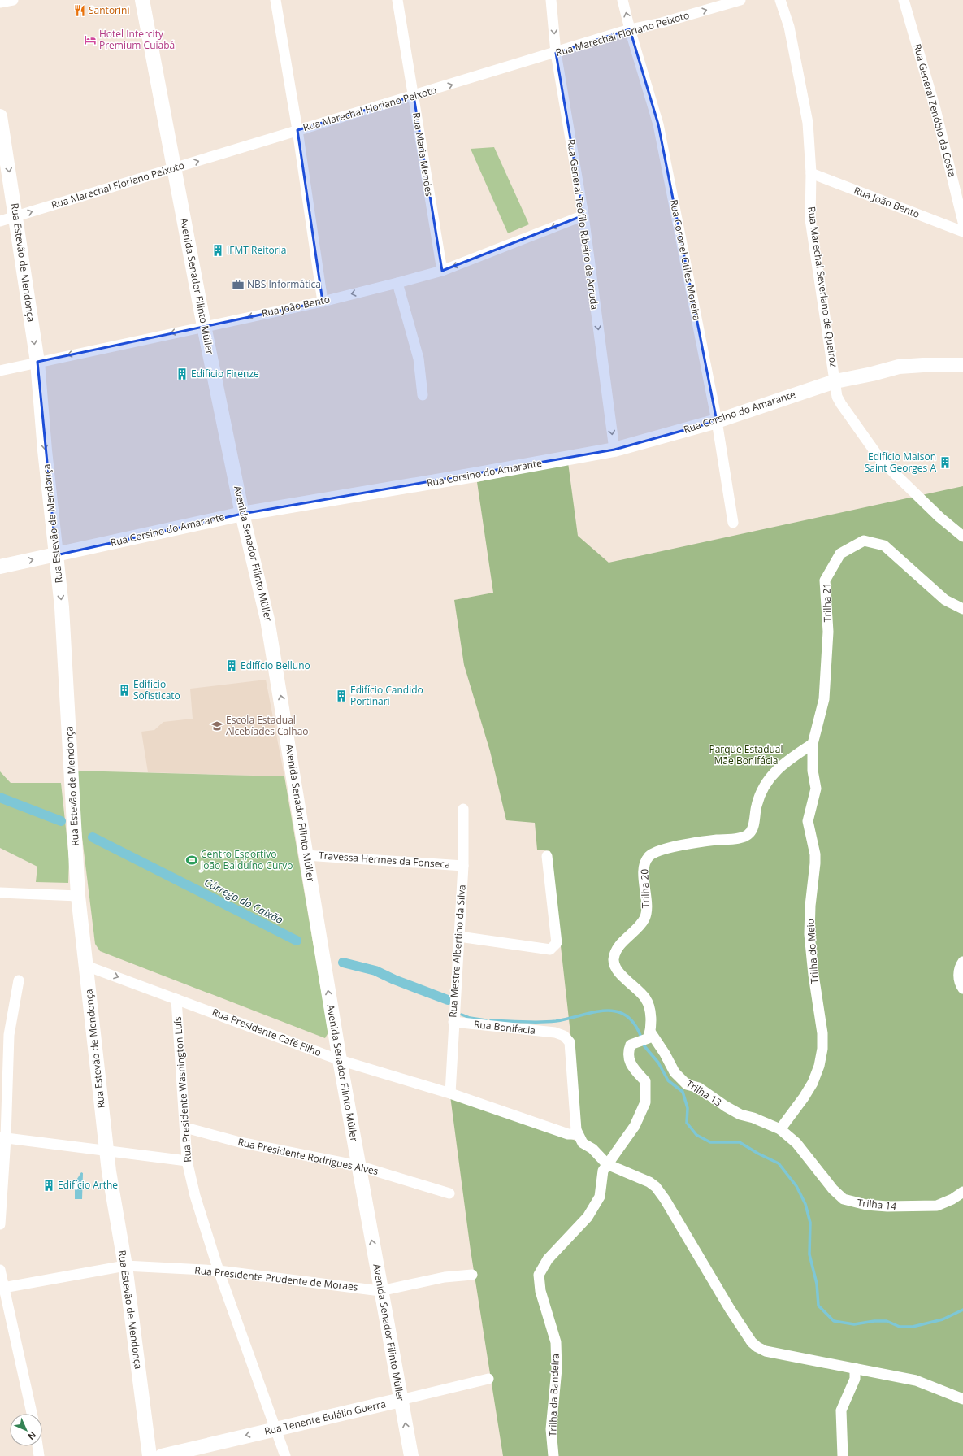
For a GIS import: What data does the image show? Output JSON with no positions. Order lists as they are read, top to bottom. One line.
{"streets":{"street":["Rua Marechal Floriano Peixoto","Rua General Zenóbio da Costa","Rua Maria Mendes","Rua João Bento","Rua General Teófilo Ribeiro de Arruda","Rua Coronel Otiles Moreira","Rua Estevão de Mendonça","Avenida Senador Filinto Müller","Rua Marechal Severiano de Queiroz","Rua Corsino do Amarante","Trilha 21","Travessa Hermes da Fonseca","Trilha 20","Rua Mestre Albertino da Silva","Trilha do Meio","Rua Bonifacia","Rua Presidente Café Filho","Rua Presidente Washington Luís","Trilha 13","Rua Presidente Rodrigues Alves","Trilha 14","Rua Presidente Prudente de Moraes","Trilha da Bandeira","Rua Tenente Eulálio Guerra"]},"crossings":[["Rua Marechal Floriano Peixoto","Rua Maria Mendes"],["Rua Marechal Floriano Peixoto","Rua General Teófilo Ribeiro de Arruda"],["Rua Marechal Floriano Peixoto","Rua Coronel Otiles Moreira"],["Rua Marechal Floriano Peixoto","Rua Estevão de Mendonça"],["Rua Marechal Floriano Peixoto","Avenida Senador Filinto Müller"],["Rua Maria Mendes","Rua João Bento"],["Rua João Bento","Rua General Teófilo Ribeiro de Arruda"],["Rua João Bento","Rua Estevão de Mendonça"],["Rua João Bento","Avenida Senador Filinto Müller"],["Rua João Bento","Rua Marechal Severiano de Queiroz"],["Rua General Teófilo Ribeiro de Arruda","Rua Corsino do Amarante"],["Rua Coronel Otiles Moreira","Rua Corsino do Amarante"],["Rua Estevão de Mendonça","Rua Corsino do Amarante"],["Rua Estevão de Mendonça","Rua Presidente Café Filho"],["Rua Estevão de Mendonça","Rua Presidente Prudente de Moraes"],["Avenida Senador Filinto Müller","Rua Corsino do Amarante"],["Avenida Senador Filinto Müller","Travessa Hermes da Fonseca"],["Avenida Senador Filinto Müller","Rua Presidente Café Filho"],["Avenida Senador Filinto Müller","Rua Presidente Rodrigues Alves"],["Avenida Senador Filinto Müller","Rua Presidente Prudente de Moraes"],["Avenida Senador Filinto Müller","Rua Tenente Eulálio Guerra"],["Rua Marechal Severiano de Queiroz","Rua Corsino do Amarante"],["Trilha 21","Trilha 20"],["Trilha 21","Trilha do Meio"],["Travessa Hermes da Fonseca","Rua Mestre Albertino da Silva"],["Trilha 20","Trilha do Meio"],["Trilha 20","Trilha 13"],["Rua Mestre Albertino da Silva","Rua Bonifacia"],["Rua Mestre Albertino da Silva","Rua Presidente Café Filho"],["Trilha do Meio","Trilha 13"],["Trilha do Meio","Trilha 14"],["Rua Bonifacia","Rua Presidente Café Filho"],["Rua Presidente Café Filho","Rua Presidente Washington Luís"],["Rua Presidente Washington Luís","Rua Presidente Rodrigues Alves"],["Rua Presidente Washington Luís","Rua Presidente Prudente de Moraes"],["Rua Presidente Washington Luís","Rua Tenente Eulálio Guerra"],["Trilha 13","Trilha 14"]],"one_way":["Rua Marechal Floriano Peixoto","Rua João Bento","Rua General Teófilo Ribeiro de Arruda","Rua Estevão de Mendonça","Avenida Senador Filinto Müller","Rua Tenente Eulálio Guerra"],"water":["Córrego do Caixão"],"parks":["Parque Estadual Mãe Bonifácia"],"places":{"restaurant":["Santorini"],"hotel":["Hotel Intercity Premium Cuiabá"],"building":["IFMT Reitoria","Edifício Firenze","Edifício Maison Saint Georges A","Edifício Belluno","Edifício Sofisticato","Edifício Candido Portinari","Edifício Arthe"],"office":["NBS Informática"],"school or university":["Escola Estadual Alcebíades Calhao"],"sports":["Centro Esportivo João Balduíno Curvo"]},"north":"bottom right"}
